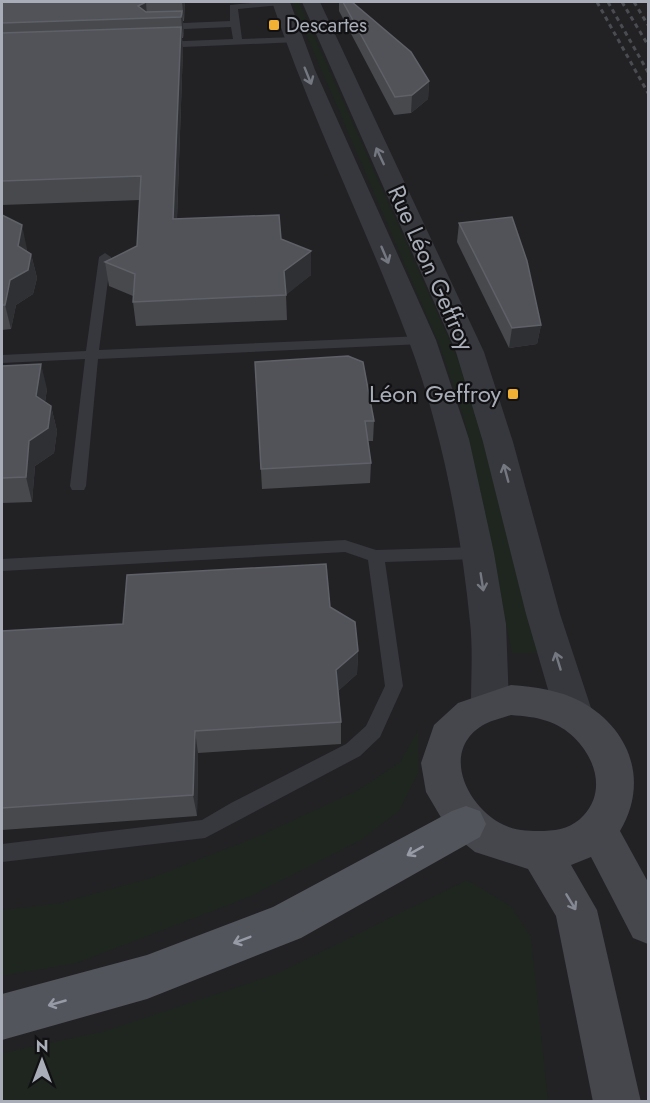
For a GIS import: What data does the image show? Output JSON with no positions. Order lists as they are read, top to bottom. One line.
{"streets":{"street":["Rue Léon Geffroy"]},"places":{"transit":["Descartes","Léon Geffroy"]},"north":"top"}
